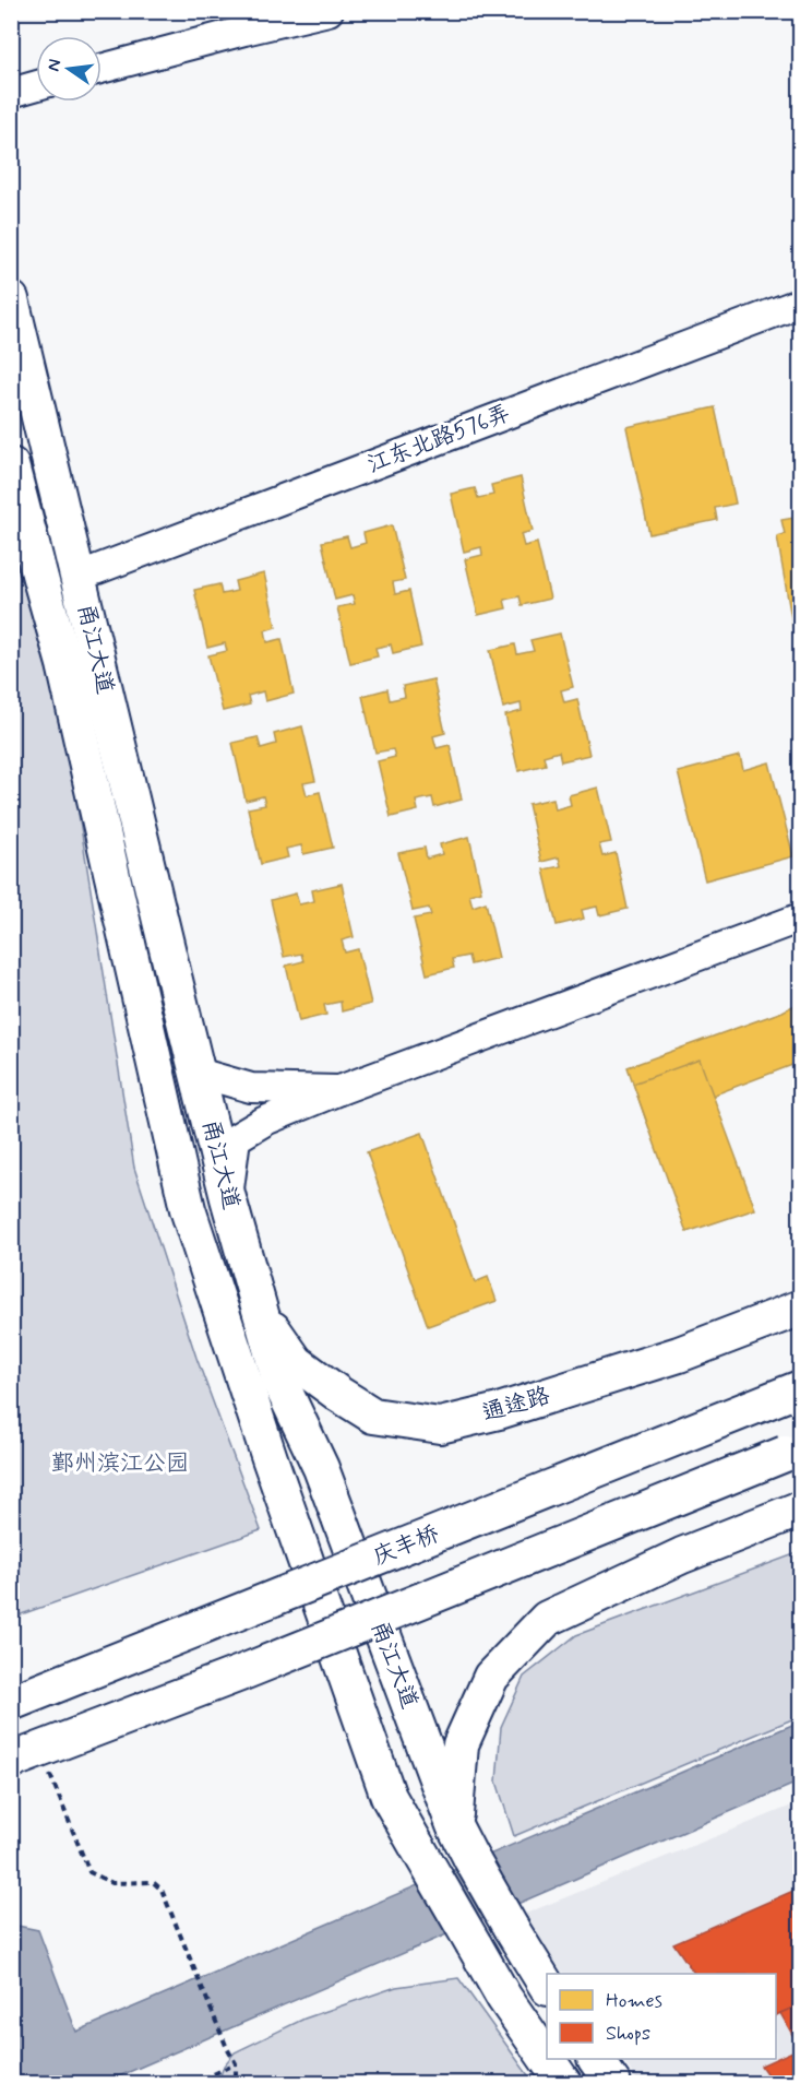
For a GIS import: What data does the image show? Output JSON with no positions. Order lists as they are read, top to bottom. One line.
{"streets":{"main road":["甬江大道","通途路","庆丰桥"],"street":["江东北路576弄"]},"crossings":[["江东北路576弄","甬江大道"],["甬江大道","通途路"]],"parks":["鄞州滨江公园"],"legend":["Homes","Shops"],"north":"left"}
